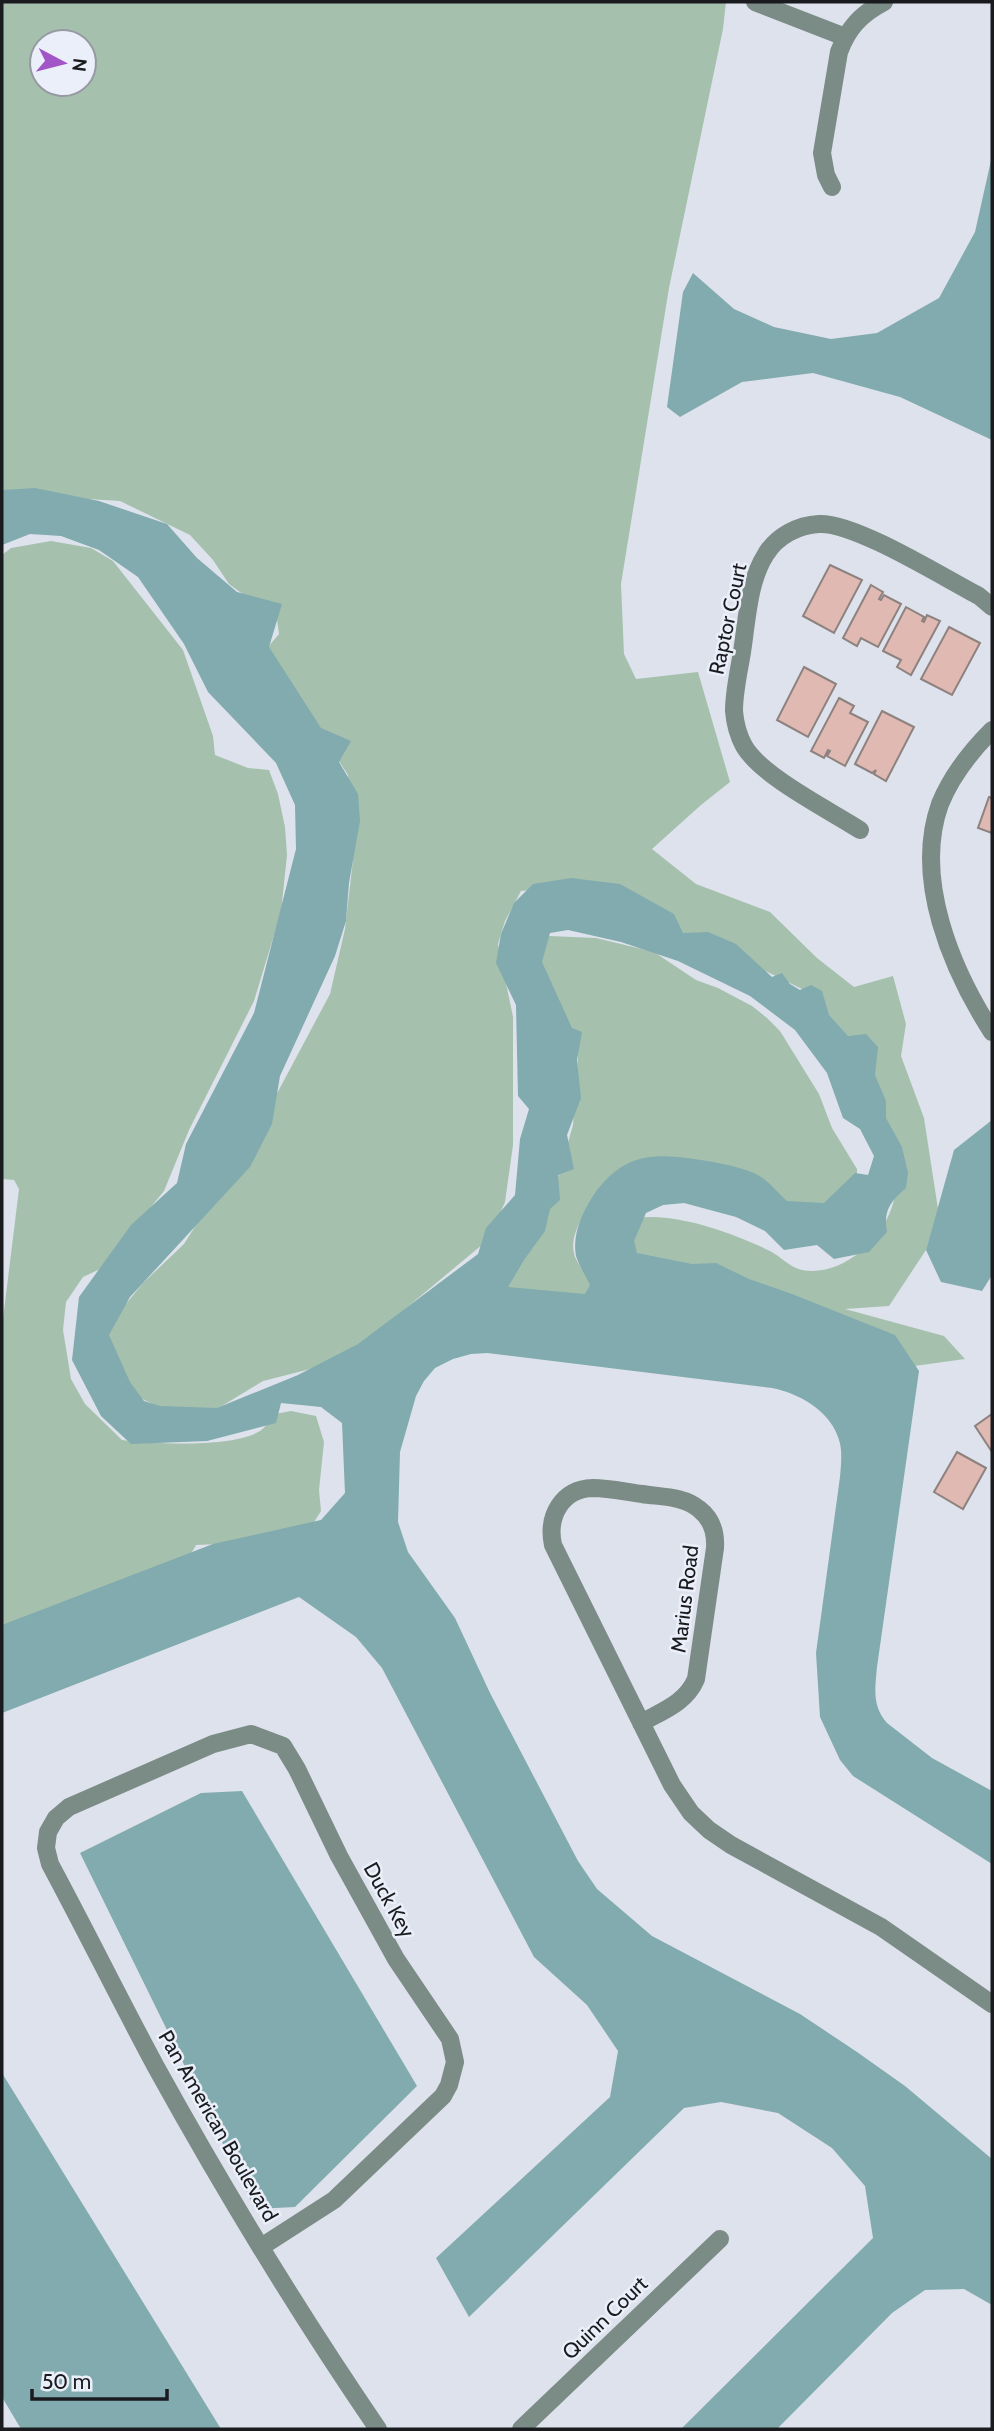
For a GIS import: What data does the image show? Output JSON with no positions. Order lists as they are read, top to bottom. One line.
{"streets":{"street":["Raptor Court","Marius Road","Duck Key","Pan American Boulevard","Quinn Court"]},"crossings":[["Duck Key","Pan American Boulevard"]],"scale_bar":"50 m","north":"right"}
